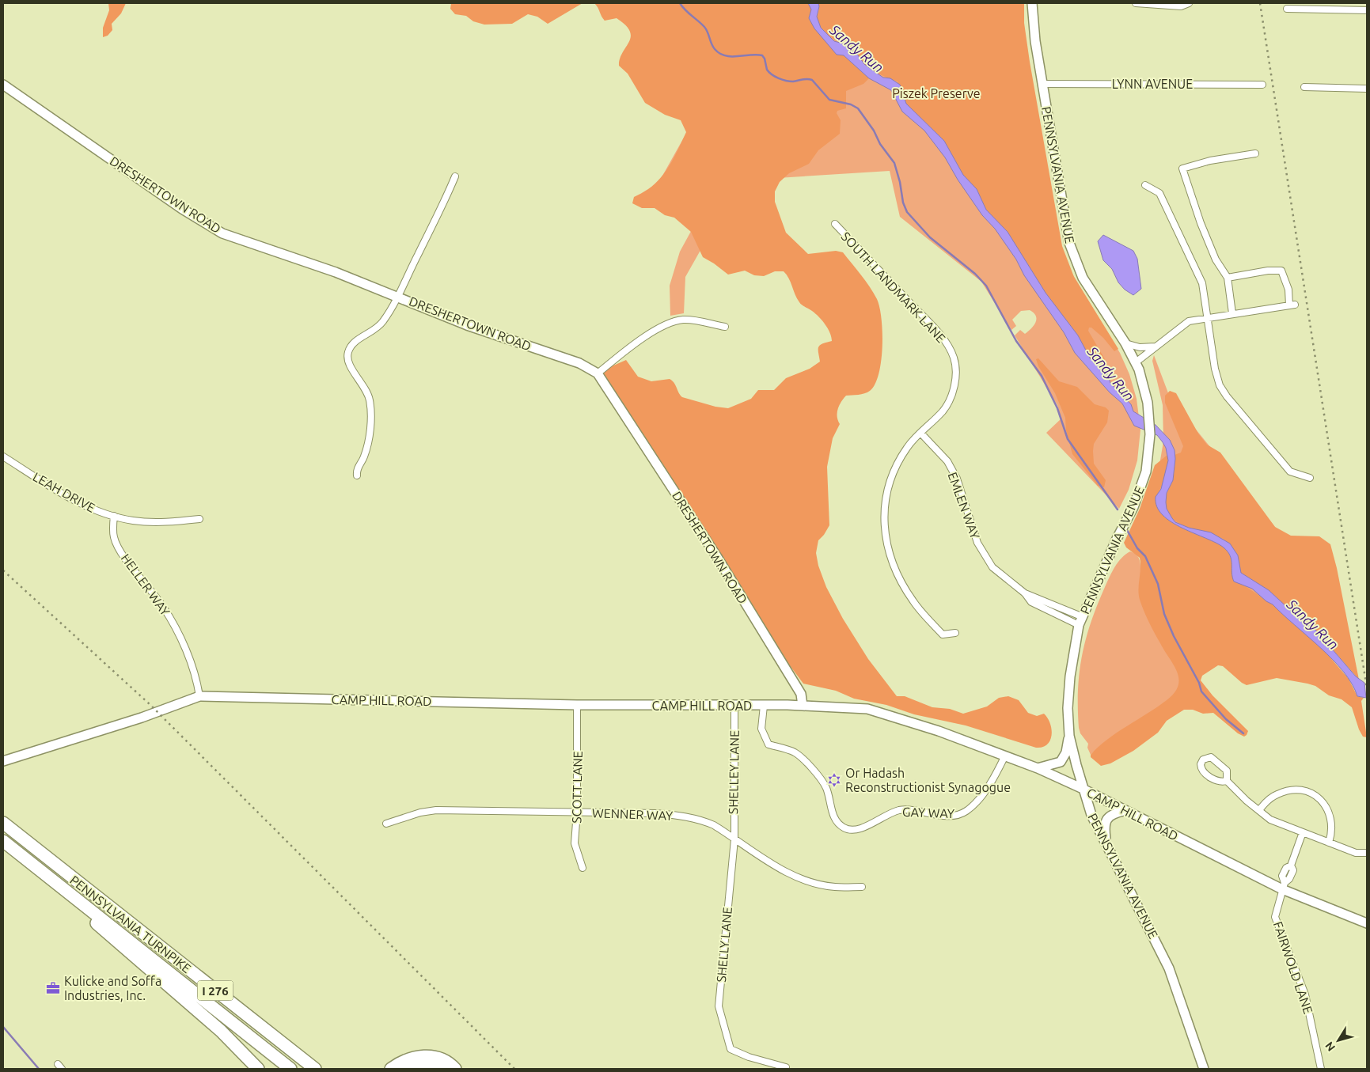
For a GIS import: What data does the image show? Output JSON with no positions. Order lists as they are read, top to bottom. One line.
{"streets":{"highway":["PENNSYLVANIA TURNPIKE","I 276"],"street":["LYNN AVENUE","PENNSYLVANIA AVENUE","DRESHERTOWN ROAD","SOUTH LANDMARK LANE","LEAH DRIVE","EMLEN WAY","HELLER WAY","CAMP HILL ROAD","SHELLEY LANE","SCOTT LANE","GAY WAY","WENNER WAY","SHELLY LANE","FAIRWOLD LANE"]},"crossings":[["LYNN AVENUE","PENNSYLVANIA AVENUE"],["PENNSYLVANIA AVENUE","EMLEN WAY"],["PENNSYLVANIA AVENUE","CAMP HILL ROAD"],["DRESHERTOWN ROAD","CAMP HILL ROAD"],["SOUTH LANDMARK LANE","EMLEN WAY"],["LEAH DRIVE","HELLER WAY"],["HELLER WAY","CAMP HILL ROAD"],["CAMP HILL ROAD","SHELLEY LANE"],["CAMP HILL ROAD","SCOTT LANE"],["CAMP HILL ROAD","GAY WAY"],["CAMP HILL ROAD","FAIRWOLD LANE"],["SHELLEY LANE","WENNER WAY"],["SHELLEY LANE","SHELLY LANE"],["SCOTT LANE","WENNER WAY"],["WENNER WAY","SHELLY LANE"]],"water":["Sandy Run"],"parks":["Piszek Preserve"],"places":{"synagogue":["Or Hadash Reconstructionist Synagogue"],"office":["Kulicke and Soffa Industries, Inc."]},"north":"bottom left"}
